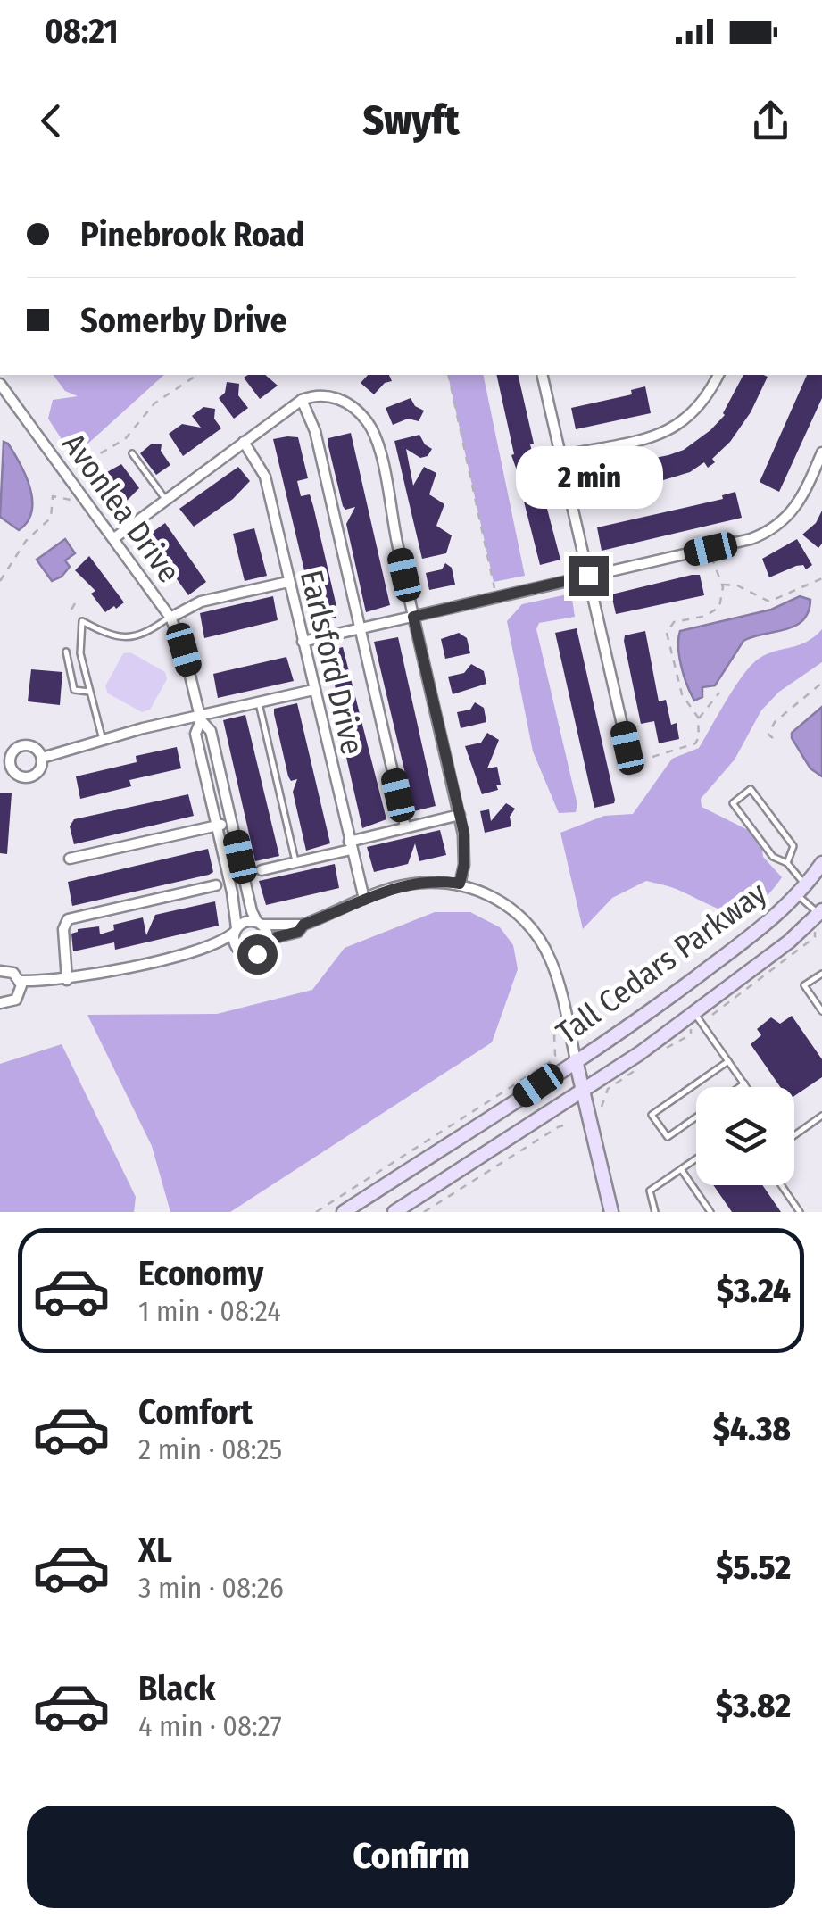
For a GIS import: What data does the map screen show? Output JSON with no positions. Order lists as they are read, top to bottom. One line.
{"streets":{"main road":["Tall Cedars Parkway"],"street":["Avonlea Drive","Earlsford Drive"]},"page":{"status":"08:21","header":"Swyft","banner":["Pinebrook Road","Somerby Drive"],"bubble":"2 min","list":[{"name":"Economy","note":"1 min · 08:24","value":"$3.24"},{"name":"Comfort","note":"2 min · 08:25","value":"$4.38"},{"name":"XL","note":"3 min · 08:26","value":"$5.52"},{"name":"Black","note":"4 min · 08:27","value":"$3.82"}],"buttons":"Confirm"}}
